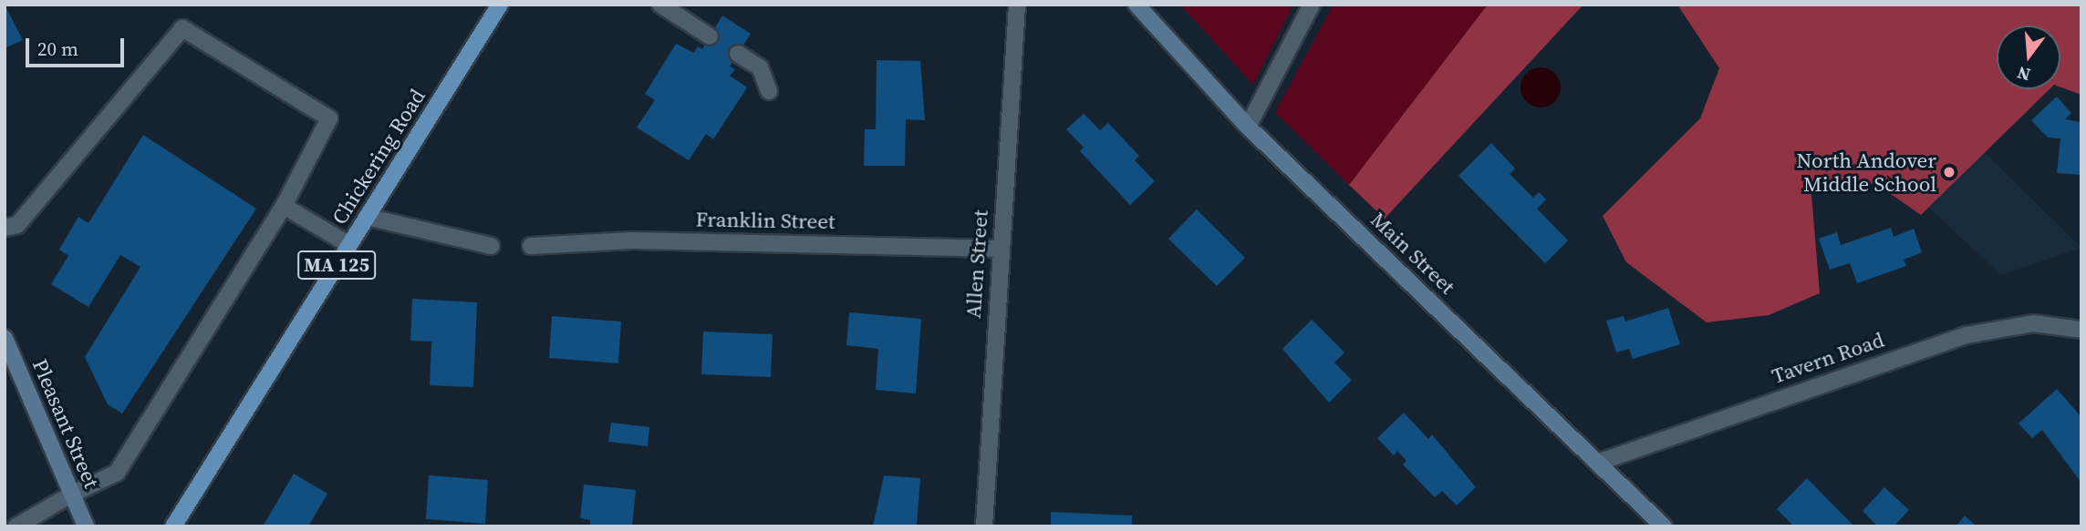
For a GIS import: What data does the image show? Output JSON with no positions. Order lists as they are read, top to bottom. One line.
{"streets":{"main road":["Chickering Road","Main Street","MA 125","Pleasant Street"],"street":["Franklin Street","Allen Street","Tavern Road"]},"crossings":[["Franklin Street","Allen Street"],["Main Street","Tavern Road"]],"places":["North Andover Middle School"],"scale_bar":"20 m","north":"bottom"}
